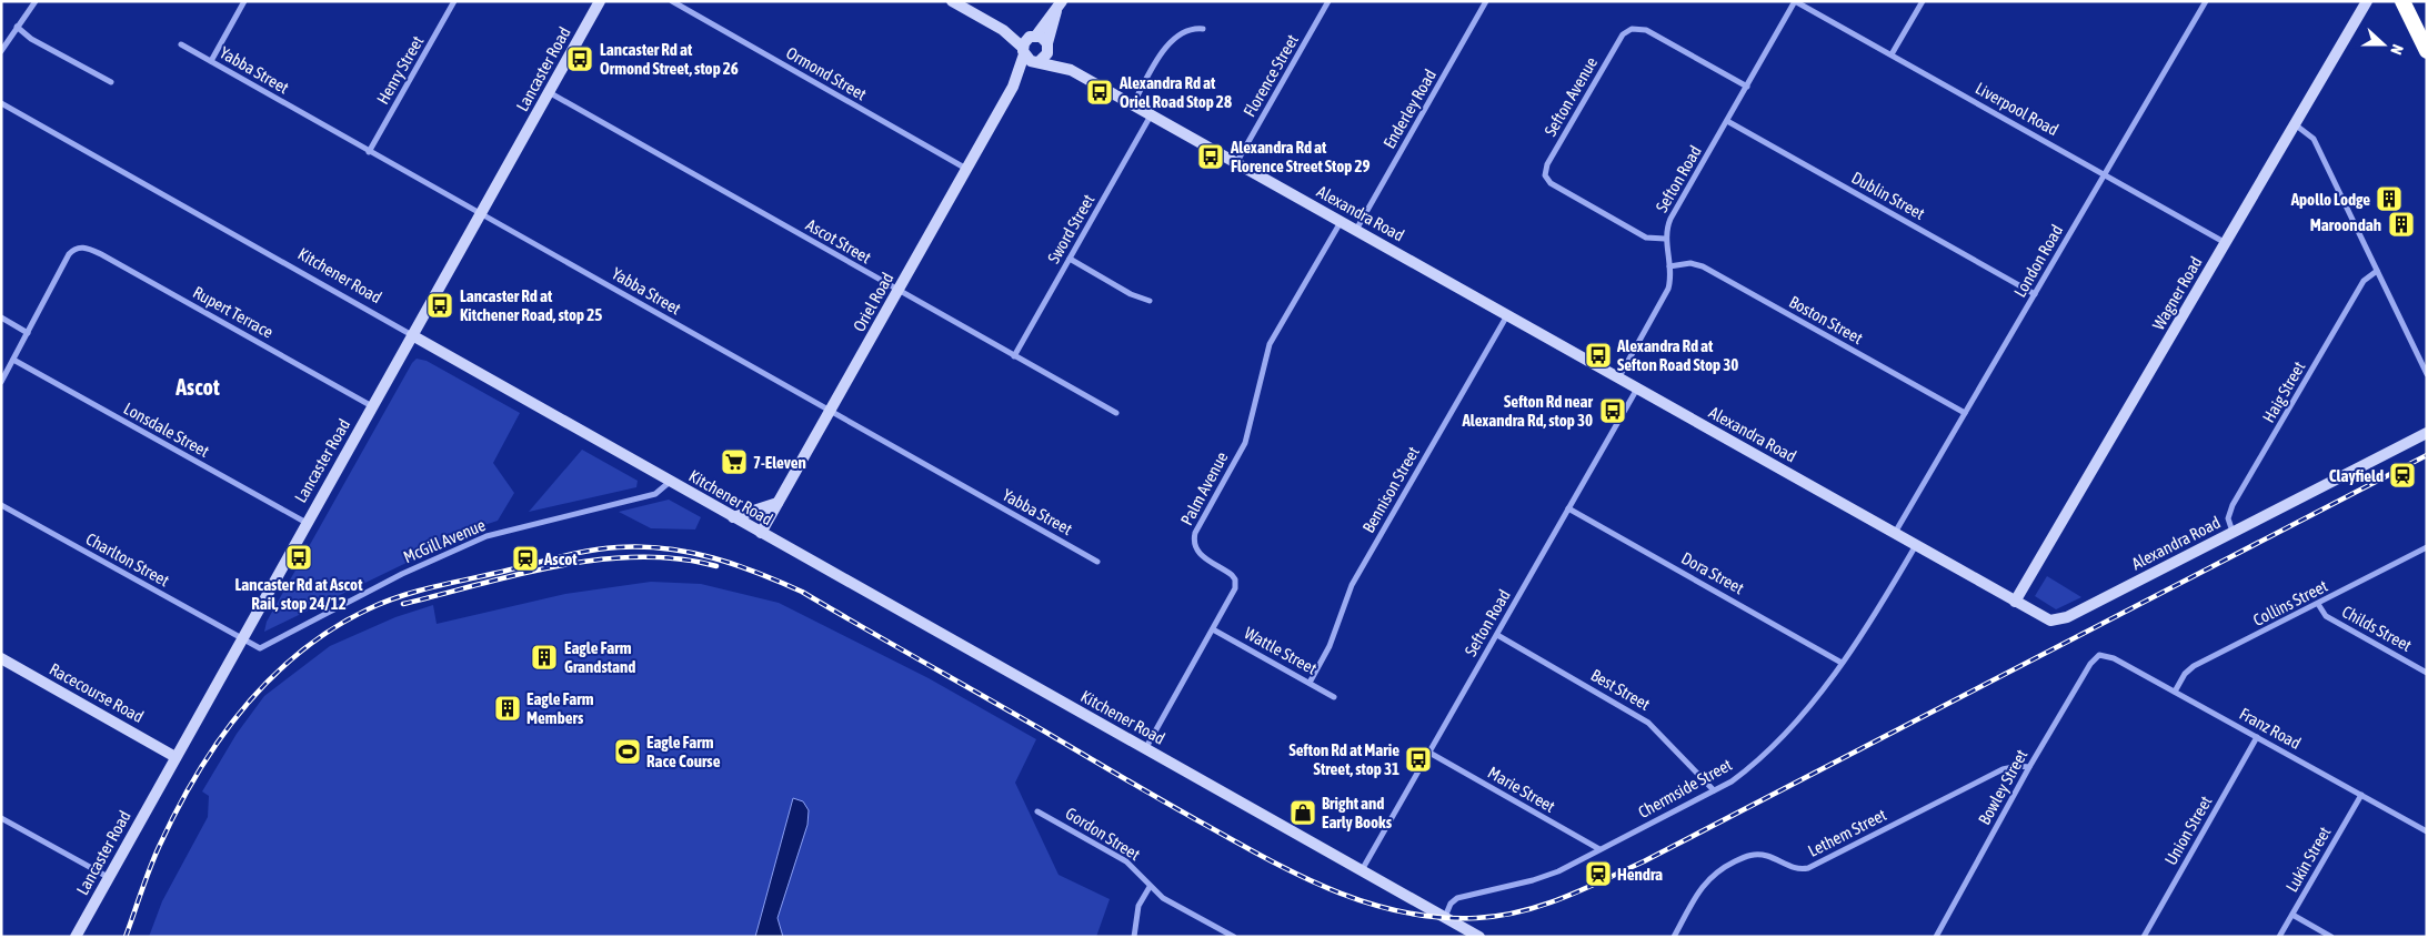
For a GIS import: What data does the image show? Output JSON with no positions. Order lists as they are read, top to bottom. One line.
{"streets":{"street":["Lancaster Road","Yabba Street","Henry Street","Ormond Street","Florence Street","Sefton Avenue","Enderley Road","Liverpool Road","Sefton Road","Dublin Street","Alexandra Road","Sword Street","Ascot Street","London Road","Kitchener Road","Wagner Road","Oriel Road","Rupert Terrace","Boston Street","Haig Street","Lonsdale Street","Palm Avenue","Bennison Street","McGill Avenue","Charlton Street","Dora Street","Collins Street","Childs Street","Wattle Street","Best Street","Racecourse Road","Franz Road","Bowley Street","Chermside Street","Marie Street","Union Street","Lethem Street","Gordon Street","Lukin Street"]},"crossings":[["Lancaster Road","Yabba Street"],["Lancaster Road","Ascot Street"],["Lancaster Road","Kitchener Road"],["Lancaster Road","Rupert Terrace"],["Lancaster Road","Lonsdale Street"],["Lancaster Road","McGill Avenue"],["Lancaster Road","Charlton Street"],["Lancaster Road","Racecourse Road"],["Yabba Street","Henry Street"],["Yabba Street","Oriel Road"],["Ormond Street","Oriel Road"],["Florence Street","Alexandra Road"],["Sefton Avenue","Sefton Road"],["Enderley Road","Alexandra Road"],["Liverpool Road","Sefton Road"],["Liverpool Road","London Road"],["Liverpool Road","Wagner Road"],["Sefton Road","Dublin Street"],["Sefton Road","Alexandra Road"],["Sefton Road","Kitchener Road"],["Sefton Road","Boston Street"],["Sefton Road","Dora Street"],["Sefton Road","Best Street"],["Sefton Road","Marie Street"],["Dublin Street","London Road"],["Alexandra Road","Sword Street"],["Alexandra Road","London Road"],["Alexandra Road","Wagner Road"],["Alexandra Road","Oriel Road"],["Alexandra Road","Haig Street"],["Alexandra Road","Palm Avenue"],["Alexandra Road","Bennison Street"],["Alexandra Road","Chermside Street"],["Sword Street","Ascot Street"],["Ascot Street","Oriel Road"],["London Road","Boston Street"],["Kitchener Road","Oriel Road"],["Kitchener Road","Palm Avenue"],["Kitchener Road","McGill Avenue"],["Kitchener Road","Chermside Street"],["Palm Avenue","Wattle Street"],["Bennison Street","Wattle Street"],["McGill Avenue","Charlton Street"],["Dora Street","Chermside Street"],["Collins Street","Childs Street"],["Collins Street","Franz Road"],["Best Street","Chermside Street"],["Franz Road","Bowley Street"],["Franz Road","Union Street"],["Franz Road","Lukin Street"],["Bowley Street","Lethem Street"],["Chermside Street","Marie Street"]],"districts":["Ascot"],"places":{"bus stop":["Lancaster Rd at Ormond Street, stop 26","Alexandra Rd at Oriel Road Stop 28","Alexandra Rd at Florence Street Stop 29","Lancaster Rd at Kitchener Road, stop 25","Alexandra Rd at Sefton Road Stop 30","Sefton Rd near Alexandra Rd, stop 30","Lancaster Rd at Ascot Rail, stop 24/12","Sefton Rd at Marie Street, stop 31"],"building":["Apollo Lodge","Maroondah","Eagle Farm Grandstand","Eagle Farm Members"],"supermarket":["7-Eleven"],"station":["Clayfield","Ascot","Hendra"],"sports":["Eagle Farm Race Course"],"shop":["Bright and Early Books"]},"north":"right"}
